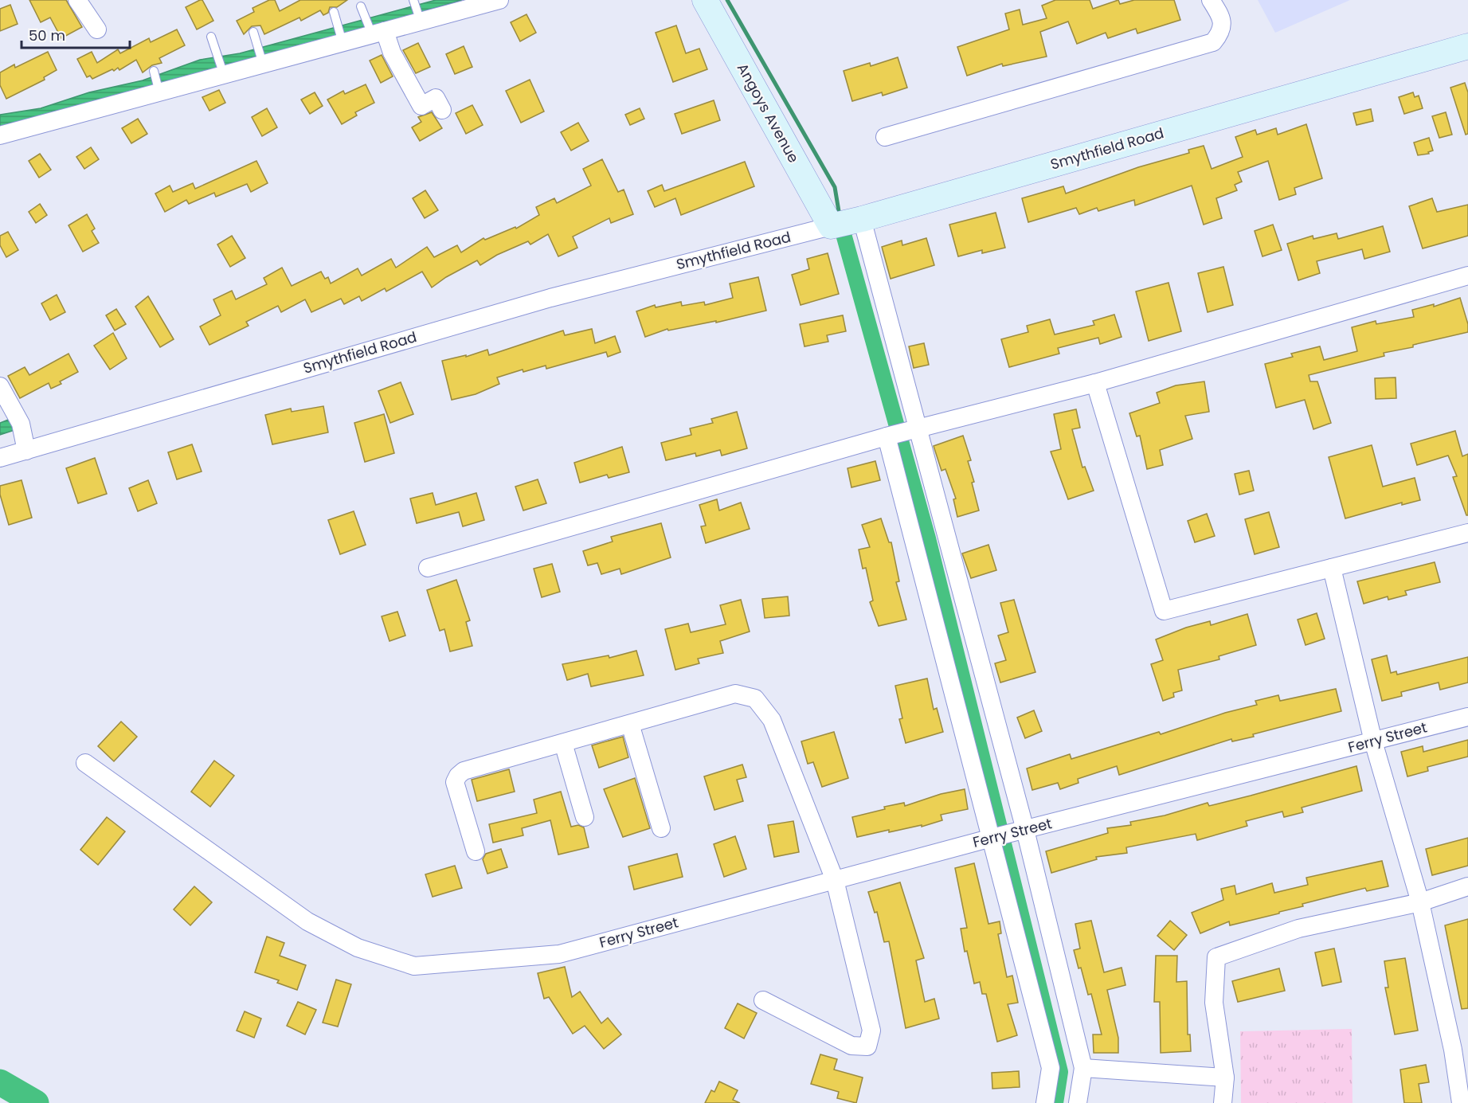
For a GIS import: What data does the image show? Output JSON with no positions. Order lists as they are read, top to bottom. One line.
{"streets":{"street":["Angoys Avenue","Smythfield Road","Ferry Street"]},"crossings":[["Angoys Avenue","Smythfield Road"]],"scale_bar":"50 m"}
